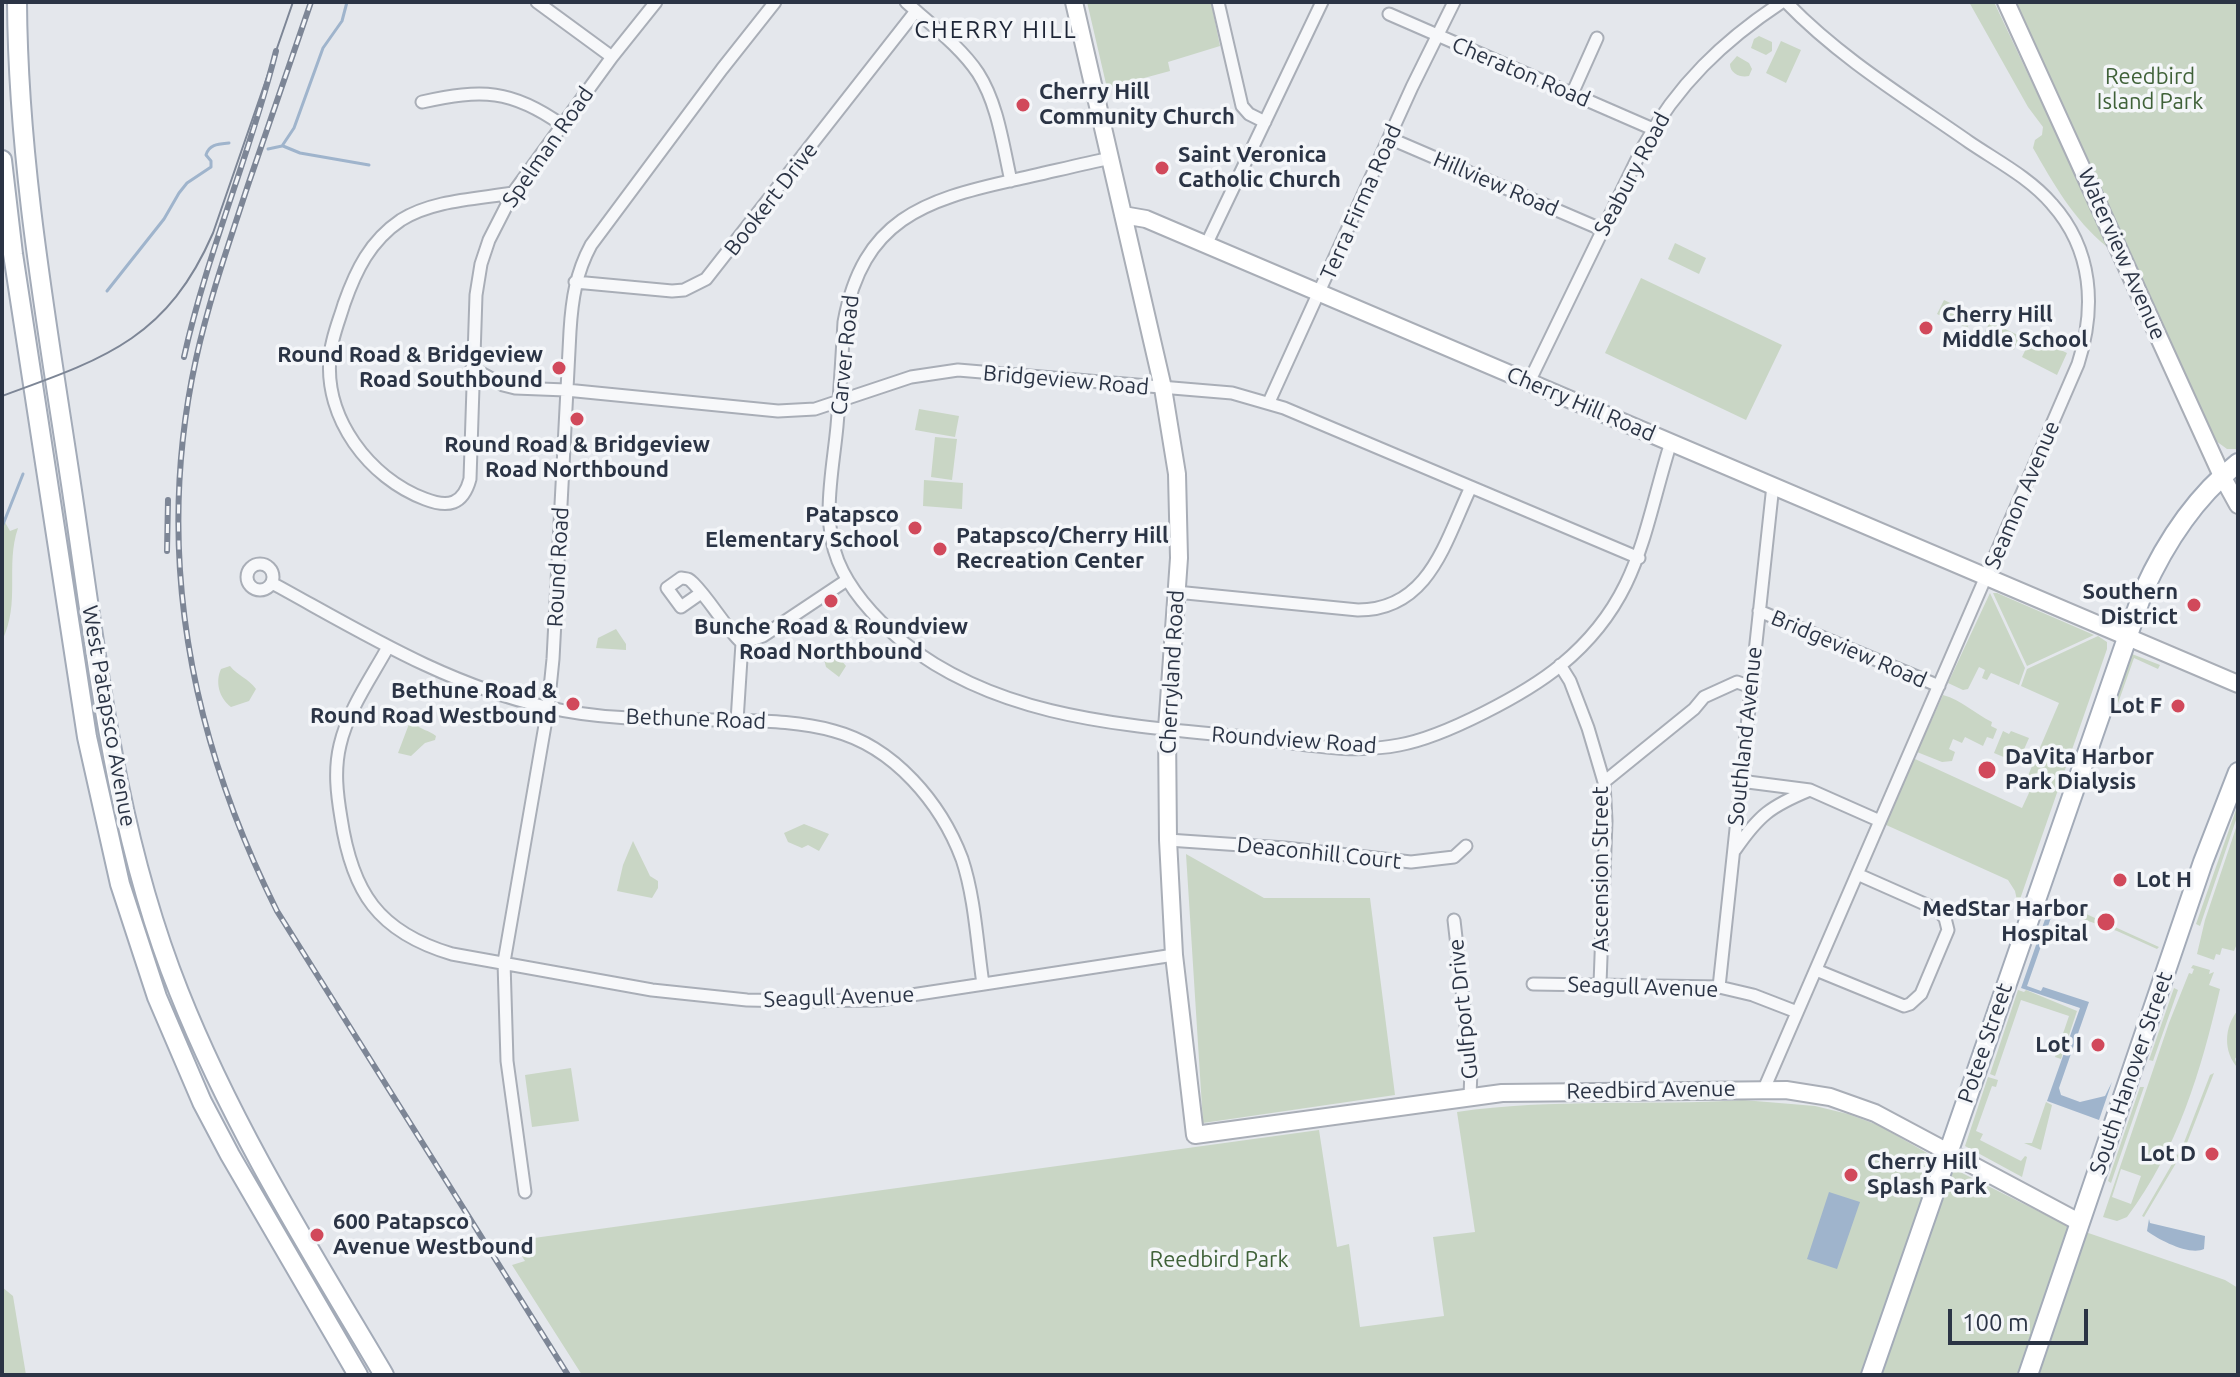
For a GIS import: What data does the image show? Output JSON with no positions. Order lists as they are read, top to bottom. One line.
{"streets":{"main road":["West Patapsco Avenue","Potee Street","South Hanover Street"],"street":["Cheraton Road","Spelman Road","Seabury Road","Hillview Road","Bookert Drive","Terra Firma Road","Waterview Avenue","Carver Road","Bridgeview Road","Cherry Hill Road","Seamon Avenue","Round Road","Cherryland Road","Bethune Road","Southland Avenue","Roundview Road","Deaconhill Court","Ascension Street","Seagull Avenue","Gulfport Drive","Reedbird Avenue"]},"crossings":[["Cheraton Road","Seabury Road"],["Cheraton Road","Terra Firma Road"],["Spelman Road","Bridgeview Road"],["Seabury Road","Hillview Road"],["Seabury Road","Cherry Hill Road"],["Seabury Road","Seamon Avenue"],["Hillview Road","Terra Firma Road"],["Bookert Drive","Round Road"],["Terra Firma Road","Bridgeview Road"],["Terra Firma Road","Cherry Hill Road"],["Waterview Avenue","Potee Street"],["Carver Road","Bridgeview Road"],["Carver Road","Roundview Road"],["Bridgeview Road","Seamon Avenue"],["Bridgeview Road","Round Road"],["Bridgeview Road","Cherryland Road"],["Bridgeview Road","Southland Avenue"],["Bridgeview Road","Roundview Road"],["Cherry Hill Road","Seamon Avenue"],["Cherry Hill Road","Cherryland Road"],["Cherry Hill Road","Southland Avenue"],["Cherry Hill Road","Roundview Road"],["Cherry Hill Road","Potee Street"],["Seamon Avenue","Seagull Avenue"],["Seamon Avenue","Reedbird Avenue"],["Round Road","Bethune Road"],["Round Road","Seagull Avenue"],["Cherryland Road","Roundview Road"],["Cherryland Road","Deaconhill Court"],["Cherryland Road","Seagull Avenue"],["Cherryland Road","Reedbird Avenue"],["Bethune Road","Seagull Avenue"],["Southland Avenue","Seagull Avenue"],["Roundview Road","Ascension Street"],["Ascension Street","Seagull Avenue"],["Gulfport Drive","Reedbird Avenue"],["Potee Street","Reedbird Avenue"],["South Hanover Street","Reedbird Avenue"]],"districts":["CHERRY HILL"],"parks":["Reedbird Island Park","Reedbird Park"],"places":["Cherry Hill Community Church","Saint Veronica Catholic Church","Cherry Hill Middle School","Round Road & Bridgeview Road Southbound","Round Road & Bridgeview Road Northbound","Patapsco Elementary School","Patapsco/Cherry Hill Recreation Center","Bunche Road & Roundview Road Northbound","Southern District","Bethune Road & Round Road Westbound","Lot F","DaVita Harbor Park Dialysis","Lot H","MedStar Harbor Hospital","Lot I","Lot D","Cherry Hill Splash Park","600 Patapsco Avenue Westbound"],"scale_bar":"100 m"}
